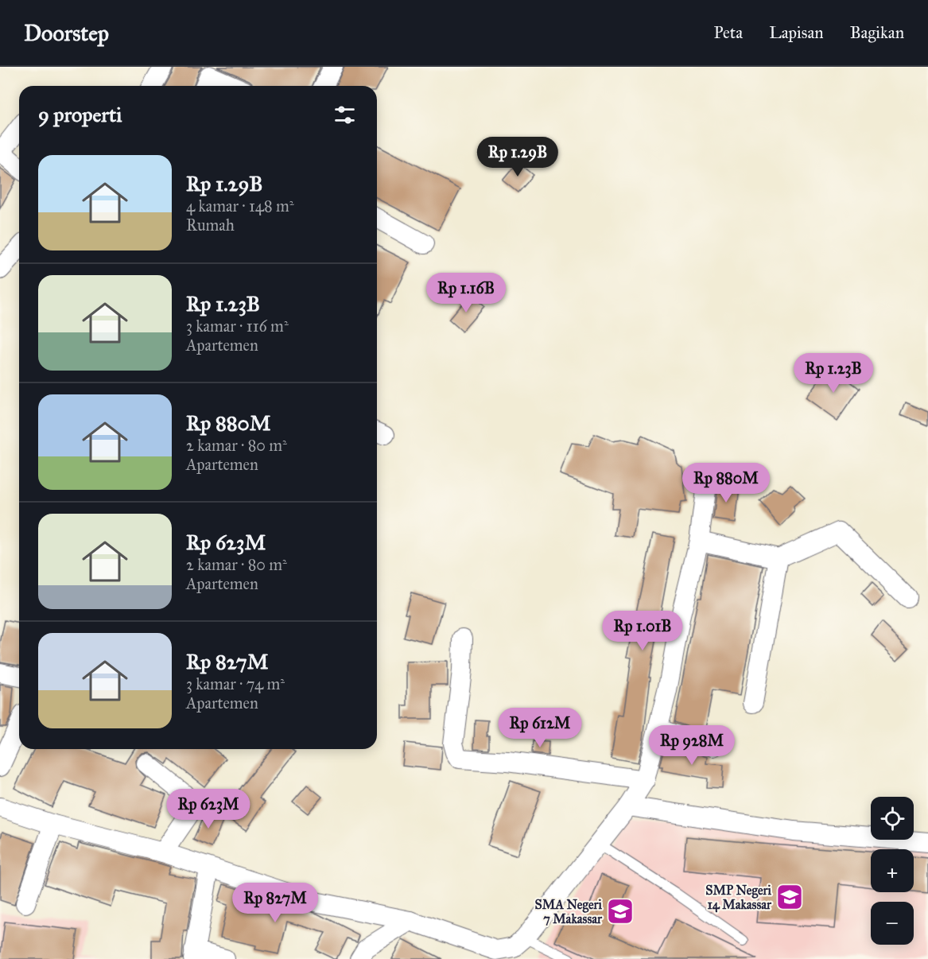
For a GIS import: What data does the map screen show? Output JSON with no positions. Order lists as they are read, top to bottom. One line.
{"places":{"school or university":["SMP Negeri 14 Makassar","SMA Negeri 7 Makassar"]},"page":{"header":"Doorstep","nav":["Peta","Lapisan","Bagikan"],"heading":"9 properti","price":["Rp 1.29B","Rp 1.16B","Rp 1.23B","Rp 880M","Rp 1.01B","Rp 612M","Rp 928M","Rp 623M","Rp 827M"],"list":[{"name":"Rp 1.29B","note":"4 kamar · 148 m² · Rumah"},{"name":"Rp 1.23B","note":"3 kamar · 116 m² · Apartemen"},{"name":"Rp 880M","note":"2 kamar · 80 m² · Apartemen"},{"name":"Rp 623M","note":"2 kamar · 80 m² · Apartemen"},{"name":"Rp 827M","note":"3 kamar · 74 m² · Apartemen"}],"map_buttons":["+","−"]}}
